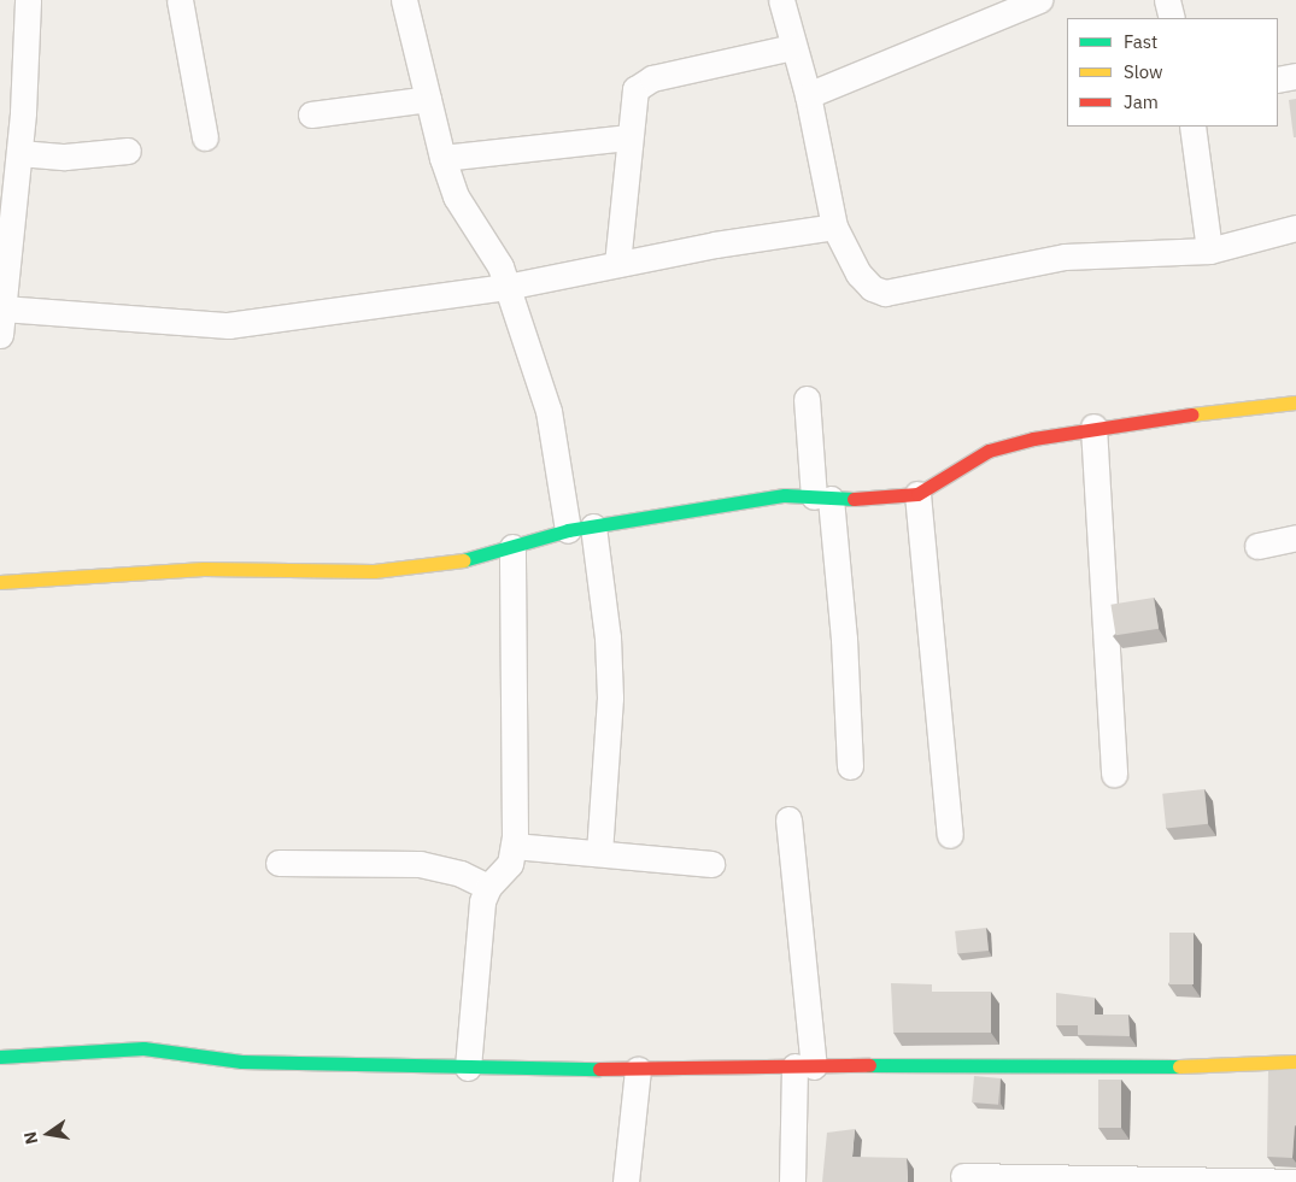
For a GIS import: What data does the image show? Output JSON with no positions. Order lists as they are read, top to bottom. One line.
{"legend":["Fast","Slow","Jam"],"north":"left"}
